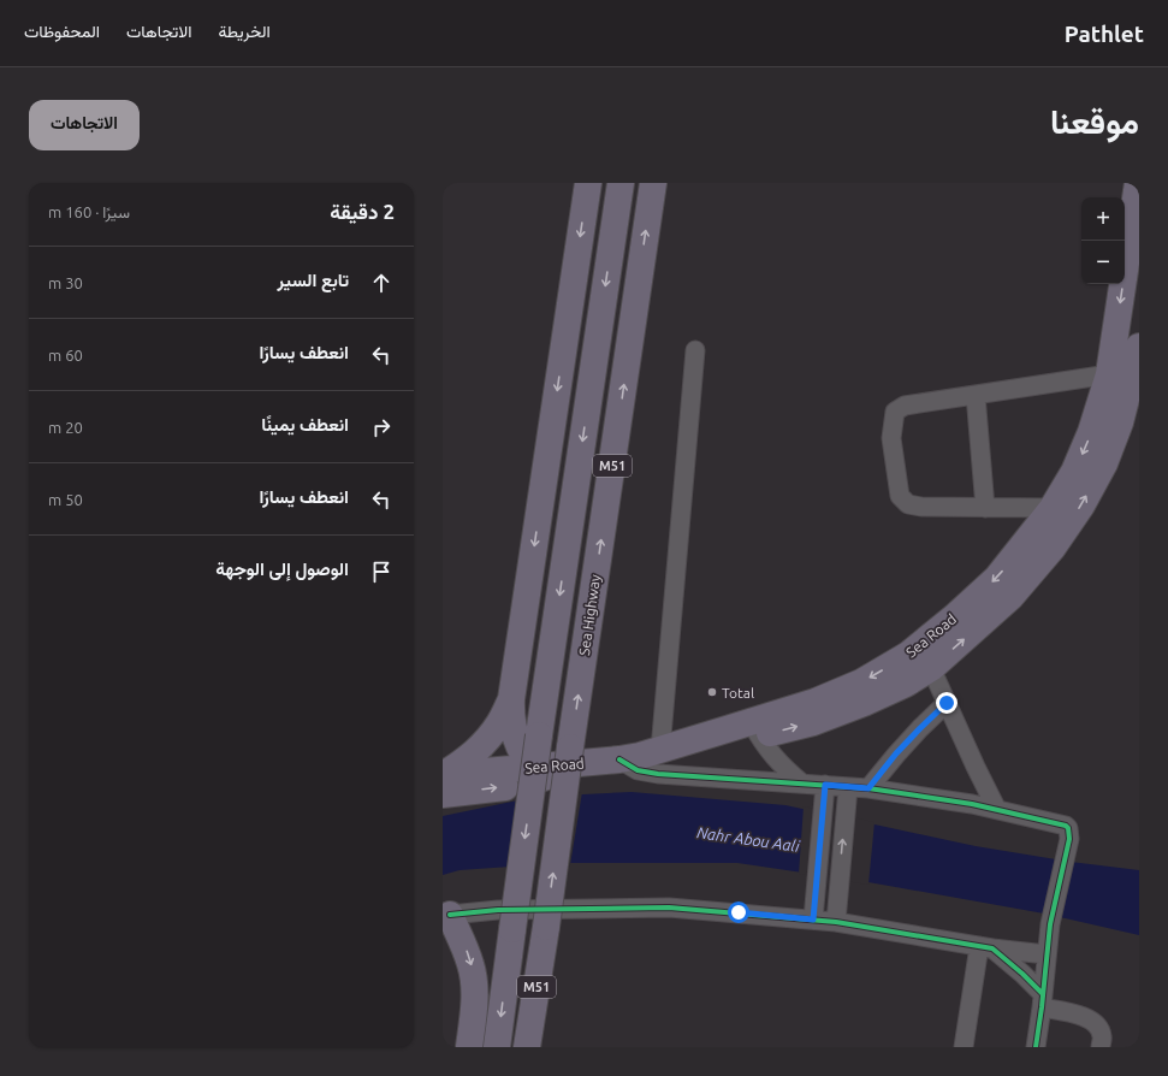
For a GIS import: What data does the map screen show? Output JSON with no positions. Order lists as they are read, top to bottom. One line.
{"streets":{"highway":["M51","Sea Highway","Sea Road"]},"water":["Nahr Abou Aali"],"places":["Total"],"page":{"header":"Pathlet","nav":["الخريطة","الاتجاهات","المحفوظات"],"title":"موقعنا","buttons":"الاتجاهات","heading":["2 دقيقة","سيرًا · 160 m"],"map_buttons":["+","−"],"list":[["تابع السير","30 m"],["انعطف يسارًا","60 m"],["انعطف يمينًا","20 m"],["انعطف يسارًا","50 m"],"الوصول إلى الوجهة"]}}
